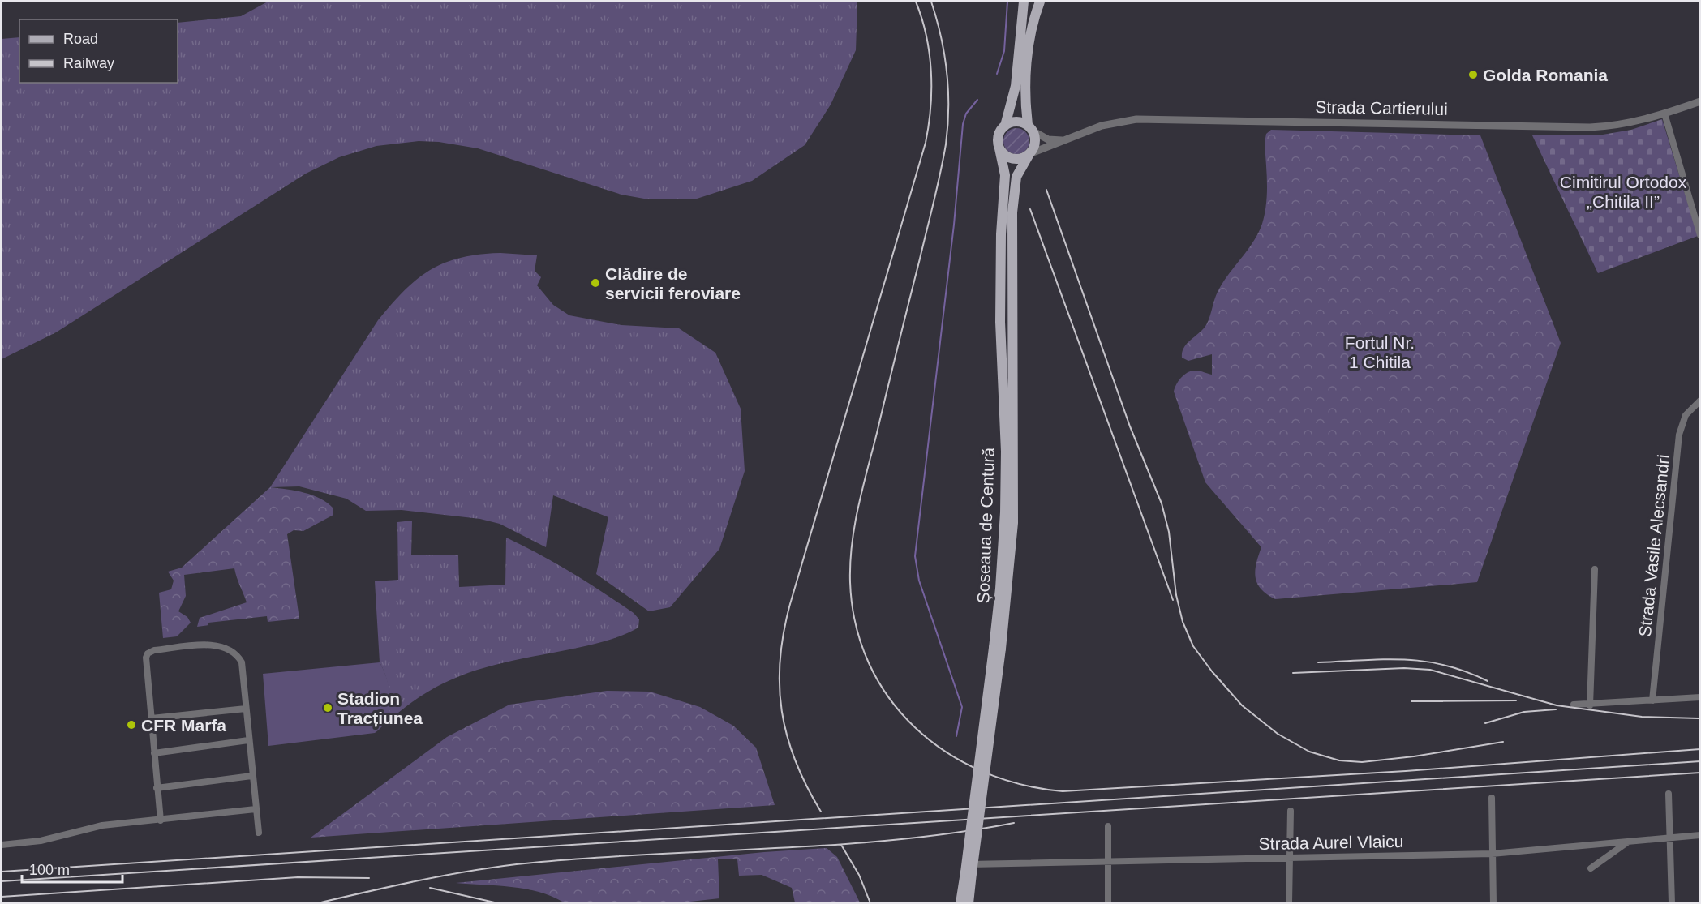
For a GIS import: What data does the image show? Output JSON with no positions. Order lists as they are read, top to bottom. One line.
{"streets":{"main road":["Șoseaua de Centură"],"street":["Strada Cartierului","Strada Vasile Alecsandri","Strada Aurel Vlaicu"]},"crossings":[["Strada Cartierului","Șoseaua de Centură"],["Șoseaua de Centură","Strada Aurel Vlaicu"]],"parks":["Cimitirul Ortodox „Chitila II”","Fortul Nr. 1 Chitila"],"places":["Golda Romania","Clădire de servicii feroviare","Stadion Tracțiunea","CFR Marfa"],"legend":["Road","Railway"],"scale_bar":"100 m"}
